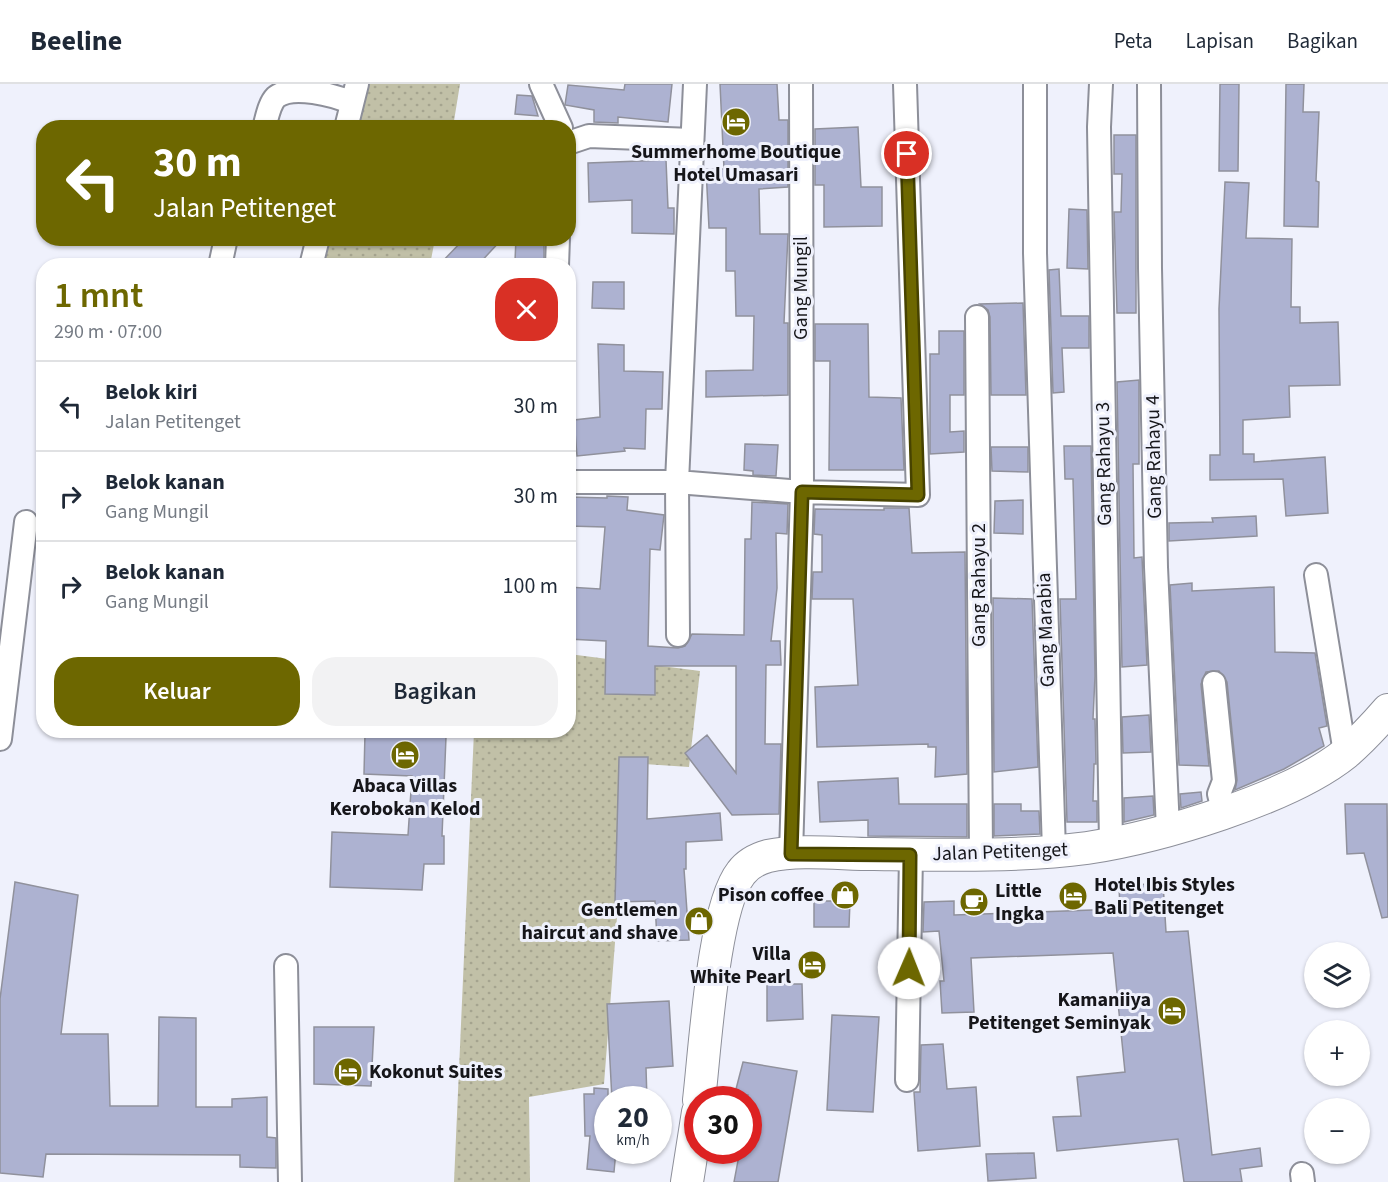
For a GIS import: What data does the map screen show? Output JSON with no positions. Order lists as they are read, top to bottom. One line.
{"streets":{"main road":["Jalan Petitenget"],"street":["Gang Mungil","Gang Rahayu 4","Gang Rahayu 3","Gang Rahayu 2","Gang Marabia"]},"crossings":[["Gang Mungil","Jalan Petitenget"],["Gang Rahayu 4","Jalan Petitenget"],["Gang Rahayu 3","Jalan Petitenget"],["Gang Rahayu 2","Jalan Petitenget"],["Gang Marabia","Jalan Petitenget"]],"places":{"hotel":["Summerhome Boutique Hotel Umasari","Abaca Villas Kerobokan Kelod","Hotel Ibis Styles Bali Petitenget","Villa White Pearl","Kamaniiya Petitenget Seminyak","Kokonut Suites"],"shop":["Pison coffee","Gentlemen haircut and shave"],"cafe":["Little Ingka"]},"page":{"header":"Beeline","nav":["Peta","Lapisan","Bagikan"],"turn":["30 m","Jalan Petitenget"],"heading":["1 mnt","290 m · 07:00"],"list":[{"name":"Belok kiri","note":"Jalan Petitenget","value":"30 m"},{"name":"Belok kanan","note":"Gang Mungil","value":"30 m"},{"name":"Belok kanan","note":"Gang Mungil","value":"100 m"}],"buttons":["Keluar","Bagikan"],"map_buttons":["+","−"],"speed":"20 km/h","limit":"30"}}
